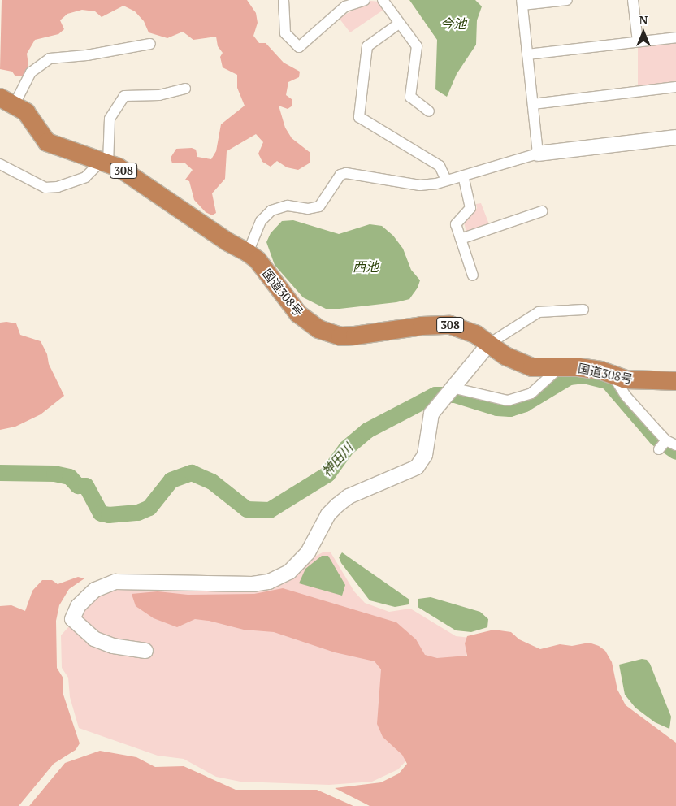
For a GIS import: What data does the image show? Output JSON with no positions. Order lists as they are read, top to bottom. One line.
{"streets":{"highway":["308","国道308号"]},"water":["今池","西池","神田川"],"north":"top"}
